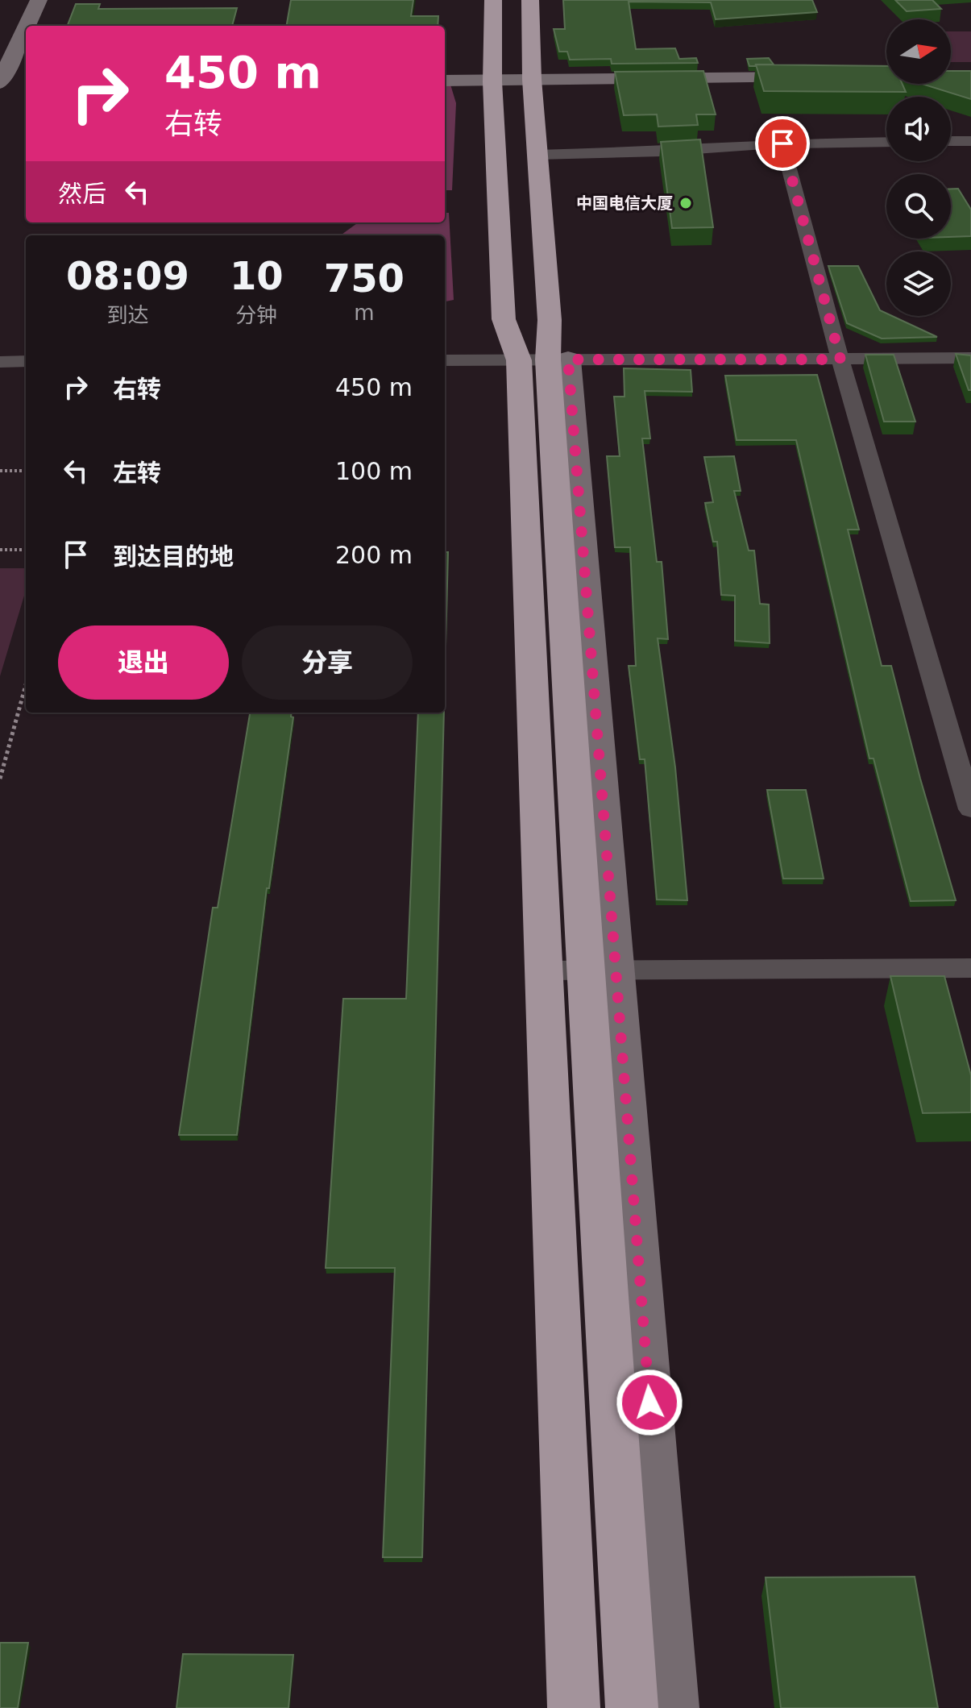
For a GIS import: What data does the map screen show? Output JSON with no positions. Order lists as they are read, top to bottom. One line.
{"places":["中国电信大厦"],"north":"right","page":{"turn":["450 m","右转"],"then":"然后","eta":["08:09","到达","10","分钟","750","m"],"list":[{"name":"右转","value":"450 m"},{"name":"左转","value":"100 m"},{"name":"到达目的地","value":"200 m"}],"buttons":["退出","分享"]}}
